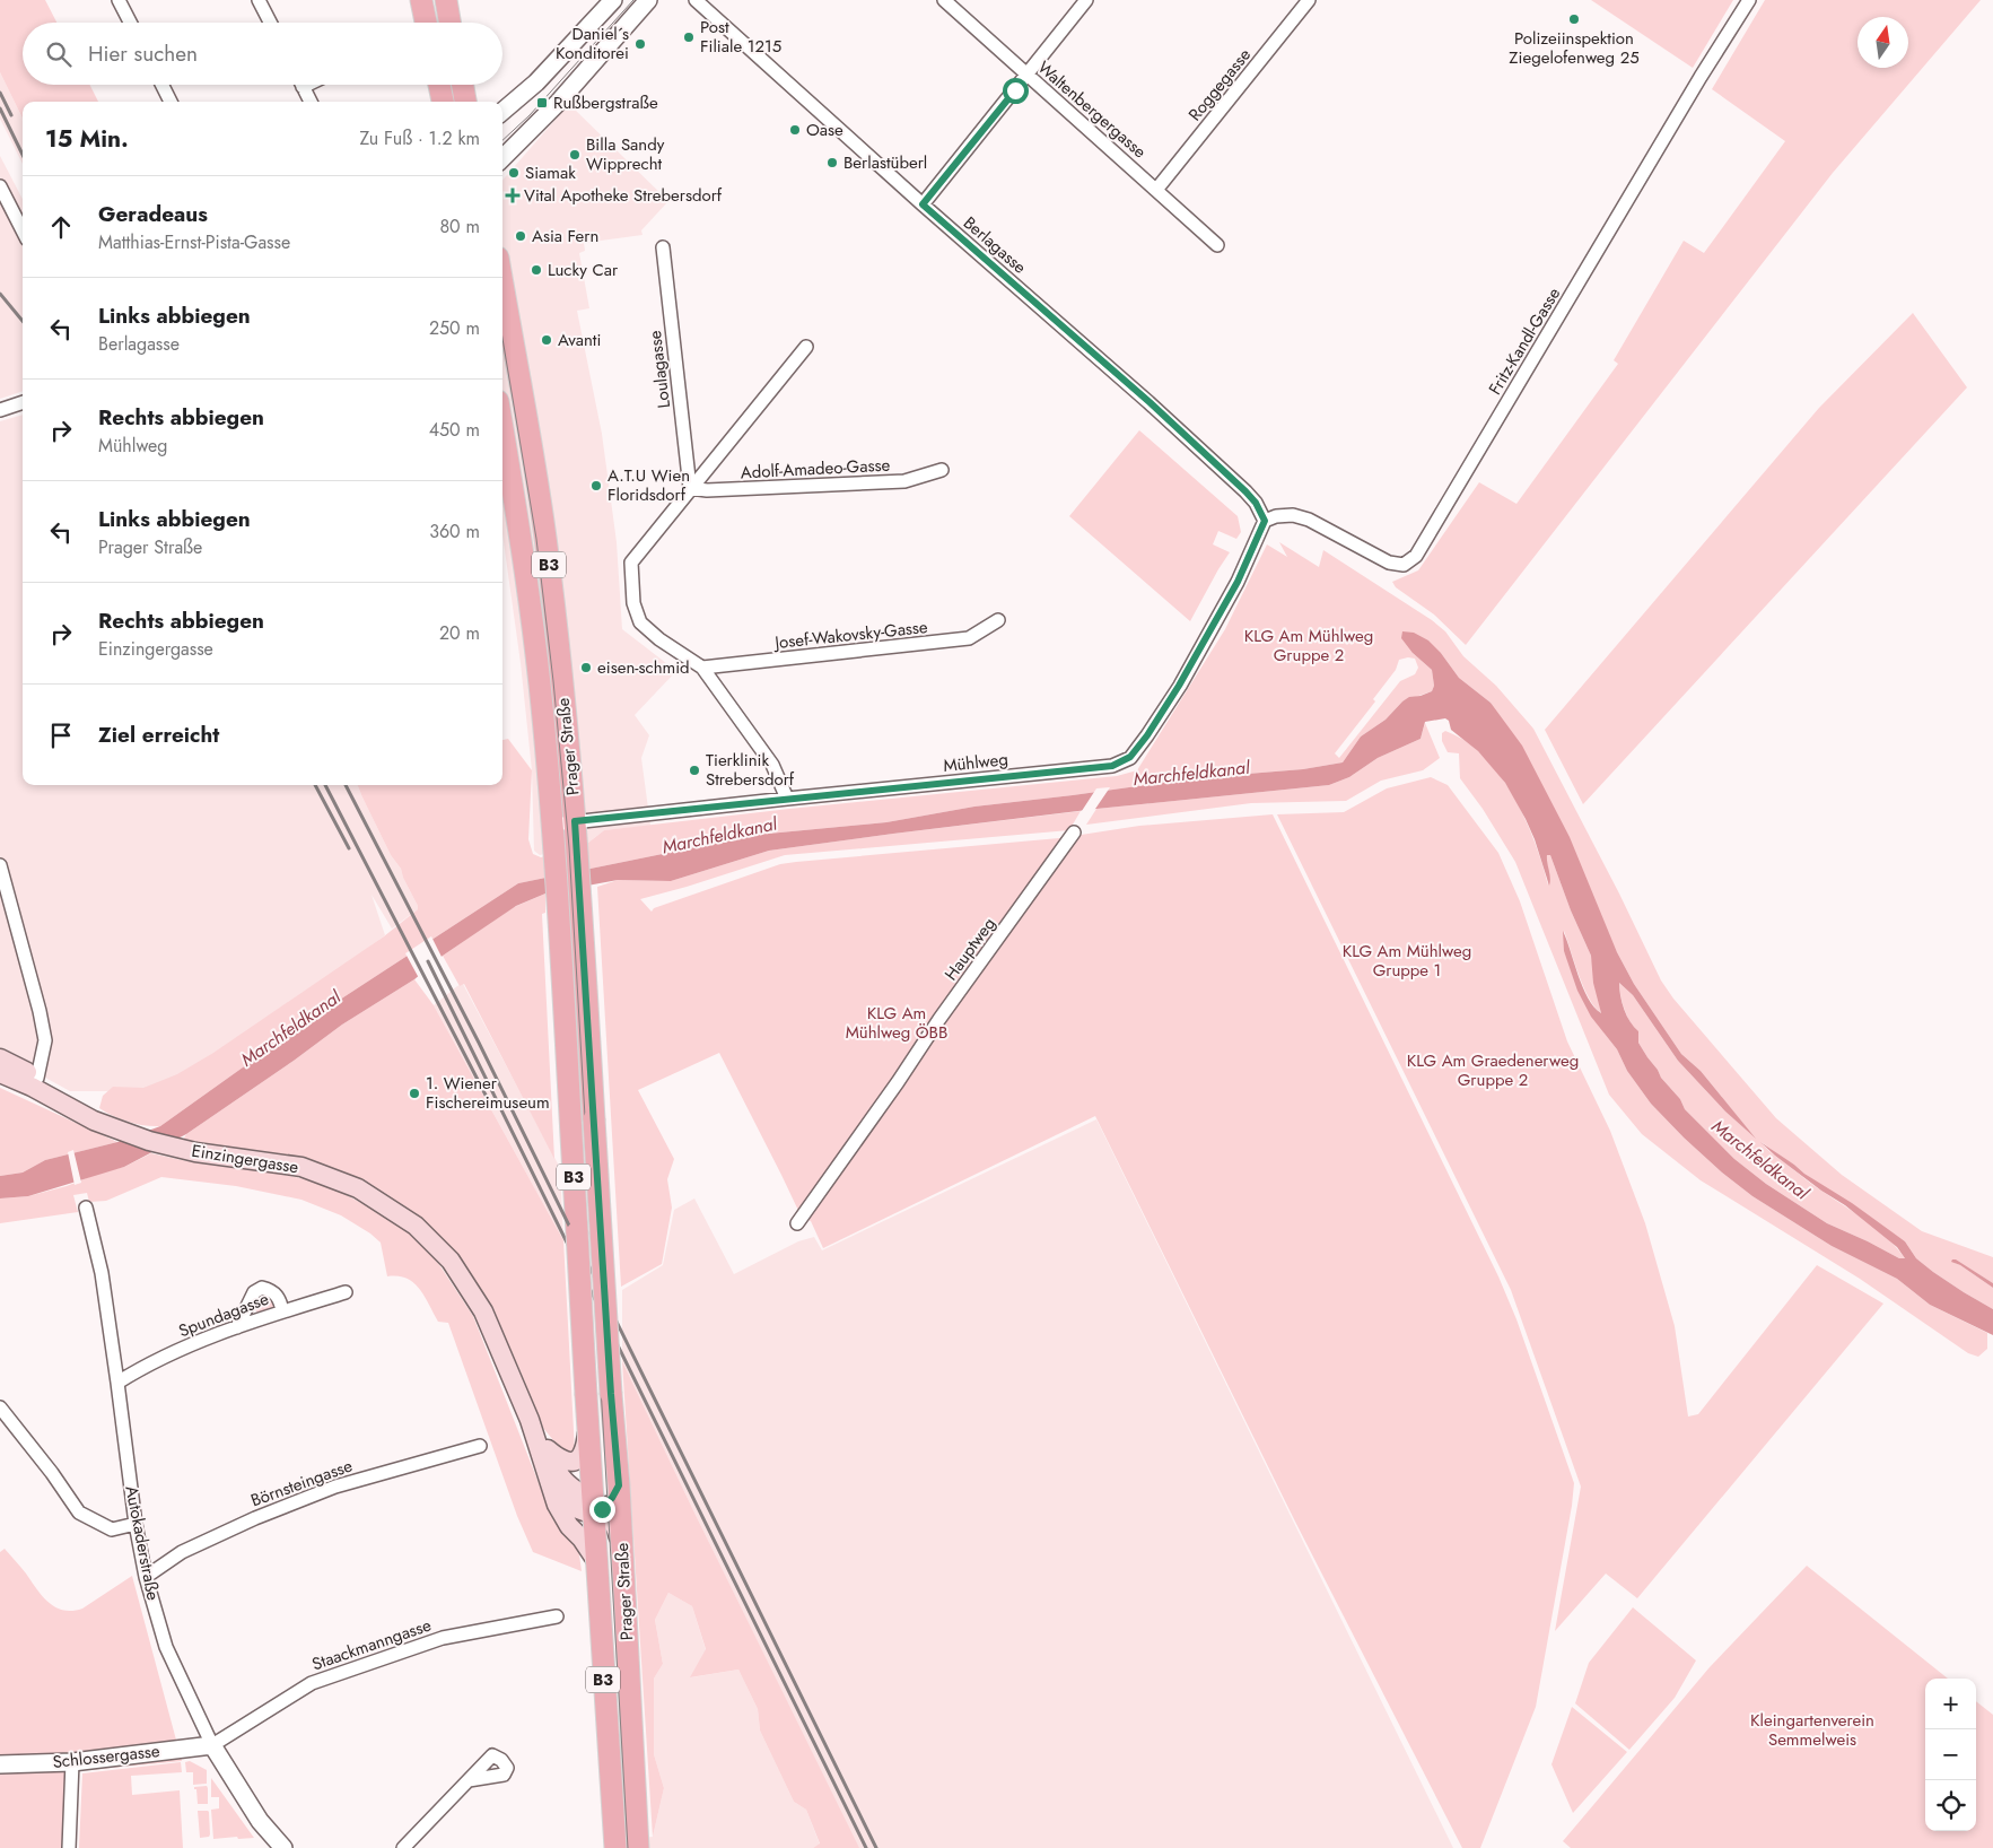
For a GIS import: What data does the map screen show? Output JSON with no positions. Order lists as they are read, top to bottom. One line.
{"streets":{"main road":["B3","Prager Straße","Einzingergasse"],"street":["Roggegasse","Waltenbergergasse","Berlagasse","Fritz-Kandl-Gasse","Loulagasse","Adolf-Amadeo-Gasse","Josef-Wakovsky-Gasse","Mühlweg","Hauptweg","Spundagasse","Börnsteingasse","Autokaderstraße","Staackmanngasse","Schlossergasse"]},"crossings":[["Roggegasse","Waltenbergergasse"],["Berlagasse","Fritz-Kandl-Gasse"],["Berlagasse","Mühlweg"],["Fritz-Kandl-Gasse","Mühlweg"],["Loulagasse","Adolf-Amadeo-Gasse"],["Prager Straße","Mühlweg"],["Prager Straße","Einzingergasse"],["Spundagasse","Autokaderstraße"],["Börnsteingasse","Autokaderstraße"],["Autokaderstraße","Staackmanngasse"],["Autokaderstraße","Schlossergasse"],["Staackmanngasse","Schlossergasse"]],"water":["Marchfeldkanal"],"parks":["KLG Am Mühlweg Gruppe 2","KLG Am Mühlweg Gruppe 1","KLG Am Mühlweg ÖBB","KLG Am Graedenerweg Gruppe 2","Kleingartenverein Semmelweis"],"places":{"other":["Polizeiinspektion Ziegelofenweg 25","Post Filiale 1215","Daniel´s Konditorei","Oase","Billa Sandy Wipprecht","Berlastüberl","Siamak","Asia Fern","Lucky Car","Avanti","A.T.U Wien Floridsdorf","eisen-schmid","Tierklinik Strebersdorf","1. Wiener Fischereimuseum"],"transit":["Rußbergstraße"],"health":["Vital Apotheke Strebersdorf"]},"north":"top","page":{"search":"Hier suchen","heading":["15 Min.","Zu Fuß · 1.2 km"],"list":[["Geradeaus","Matthias-Ernst-Pista-Gasse","80 m"],["Links abbiegen","Berlagasse","250 m"],["Rechts abbiegen","Mühlweg","450 m"],["Links abbiegen","Prager Straße","360 m"],["Rechts abbiegen","Einzingergasse","20 m"],"Ziel erreicht"],"map_buttons":["+","−"]}}
